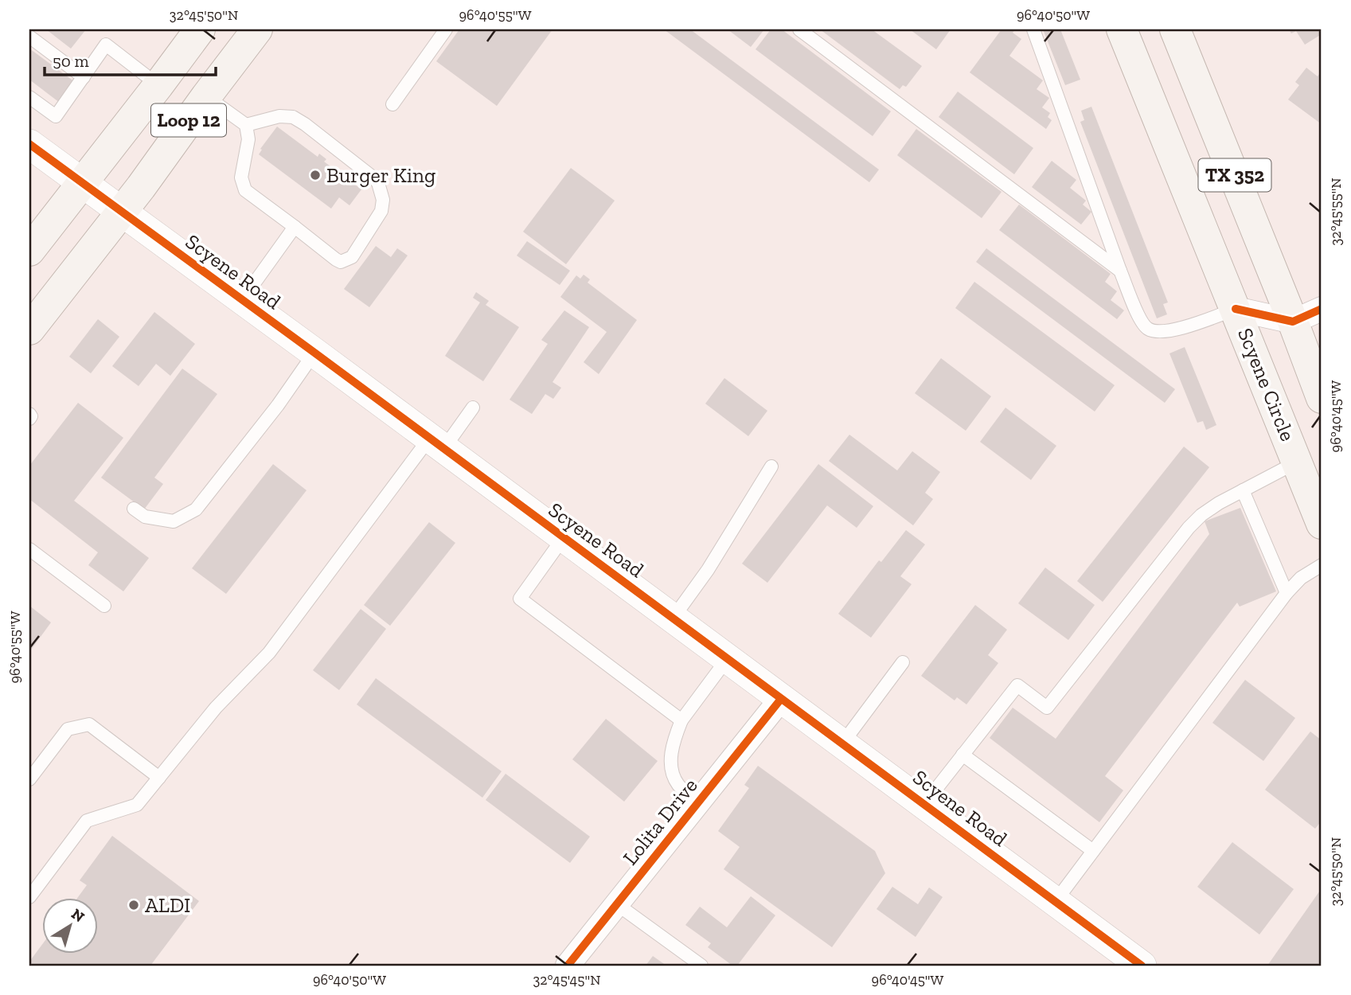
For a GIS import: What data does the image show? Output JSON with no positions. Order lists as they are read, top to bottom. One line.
{"streets":{"main road":["Loop 12","TX 352","Scyene Circle"],"street":["Scyene Road","Lolita Drive"]},"crossings":[["Loop 12","Scyene Road"],["Scyene Road","Lolita Drive"]],"places":["Burger King","ALDI"],"scale_bar":"50 m","north":"top right","coordinates":["32°45'50\"N","96°40'55\"W","96°40'50\"W","32°45'55\"N","96°40'45\"W","32°45'45\"N"]}
